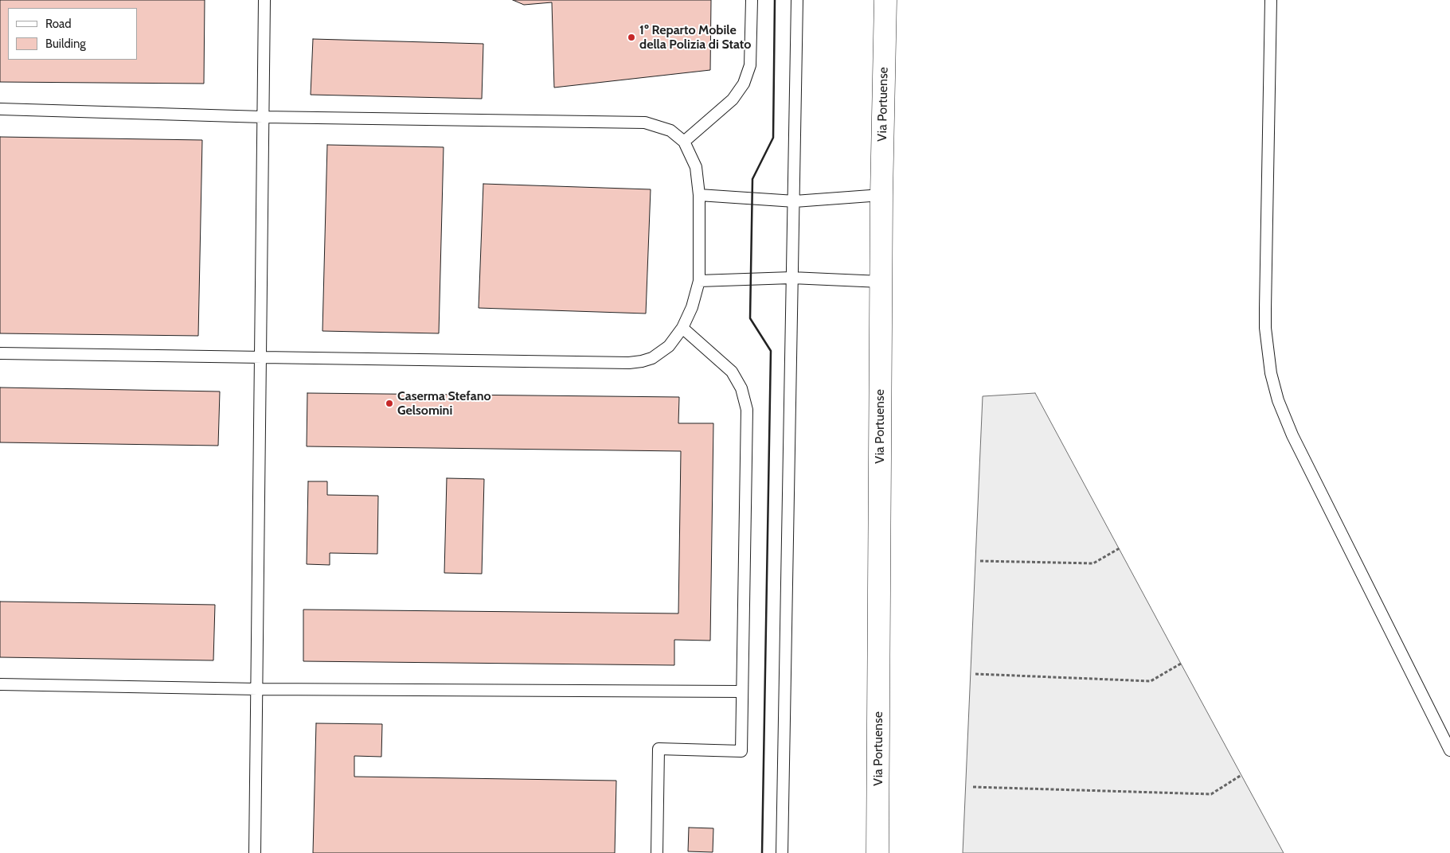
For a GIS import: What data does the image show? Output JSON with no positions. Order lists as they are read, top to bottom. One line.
{"streets":{"street":["Via Portuense"]},"places":["1º Reparto Mobile della Polizia di Stato","Caserma Stefano Gelsomini"],"legend":["Road","Building"]}
